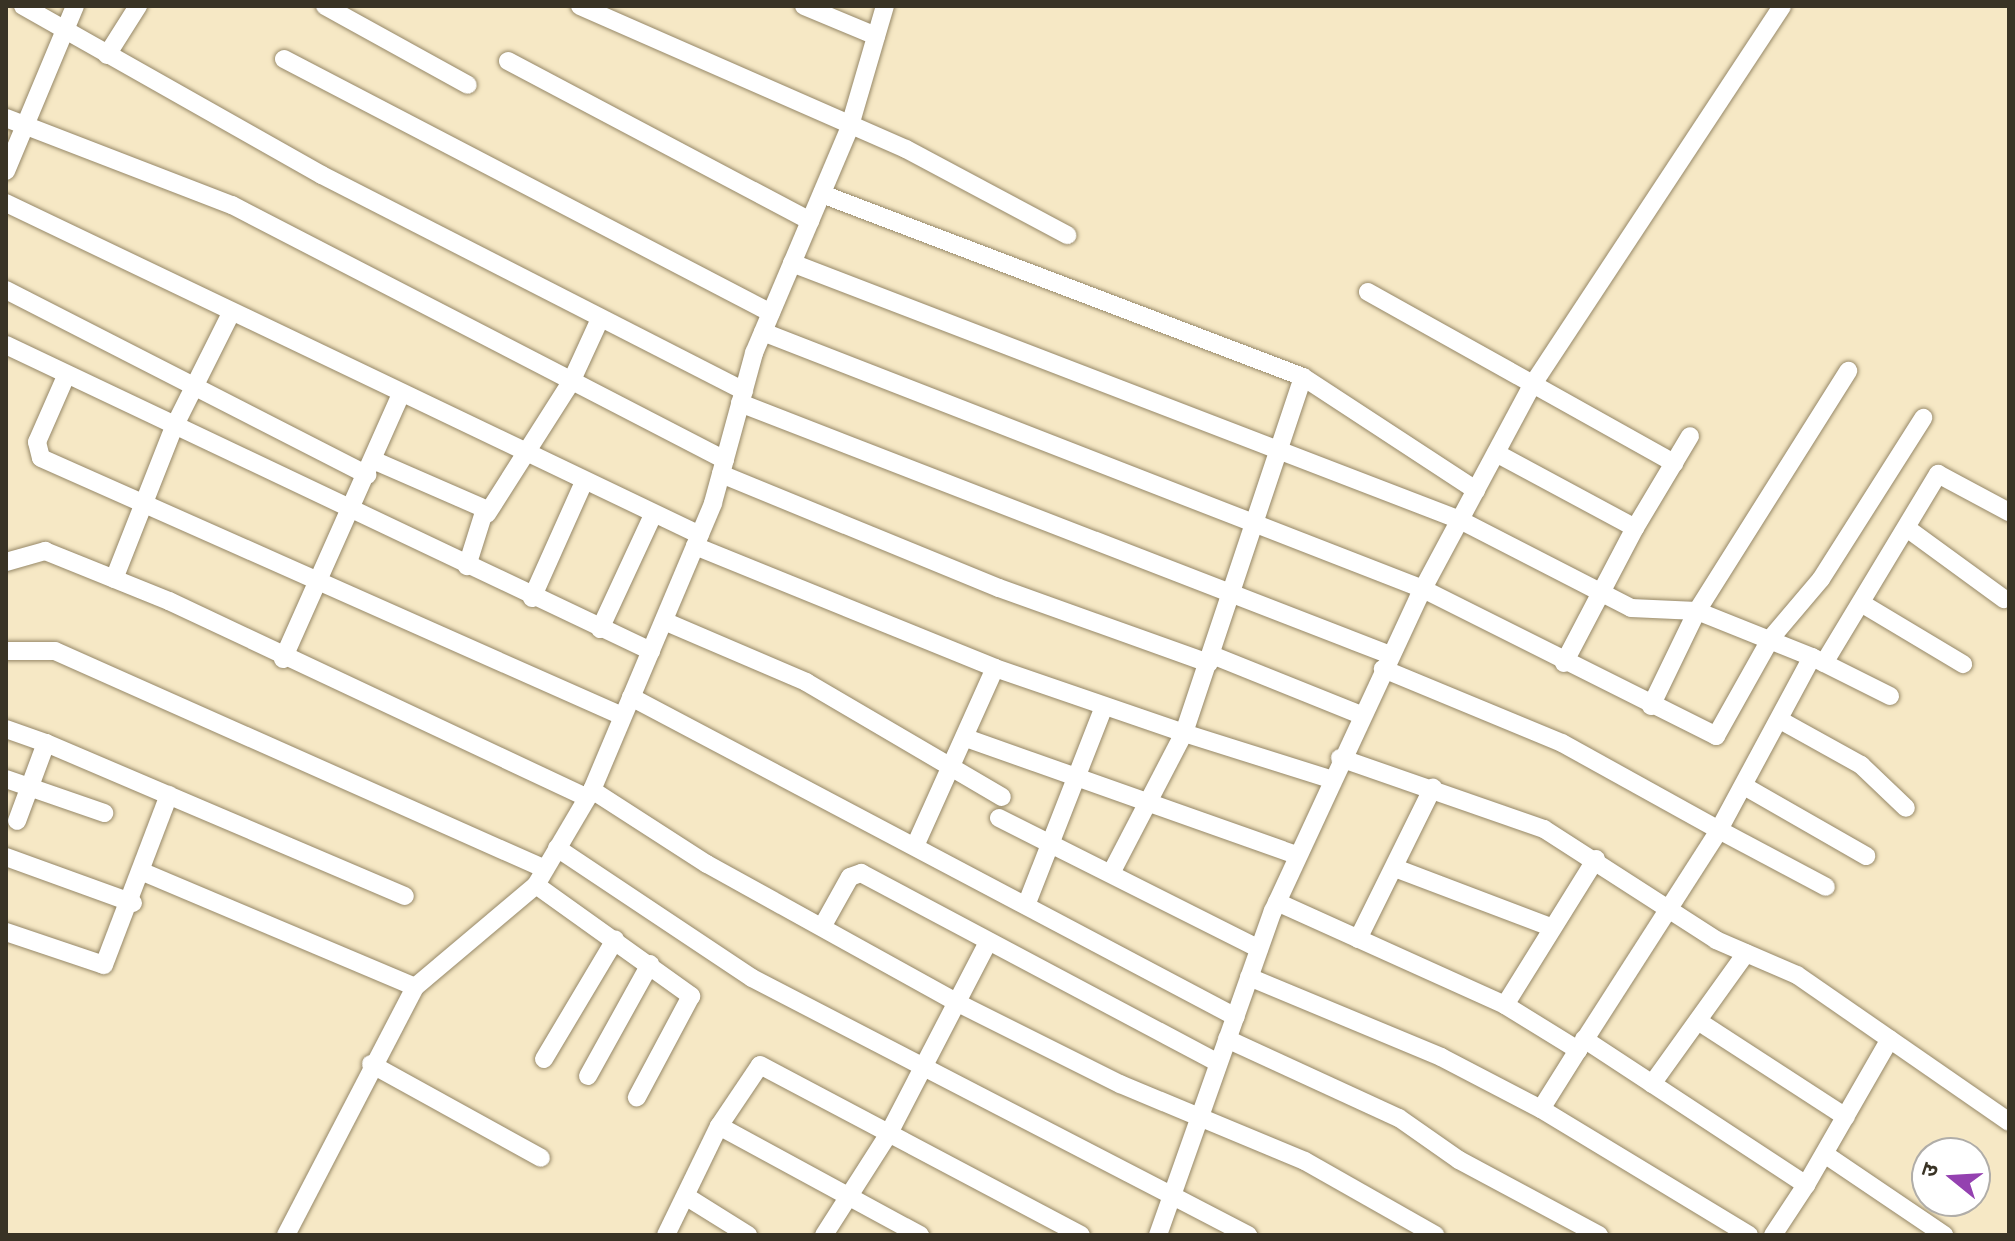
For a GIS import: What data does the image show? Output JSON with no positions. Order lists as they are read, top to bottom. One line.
{"north":"left"}
